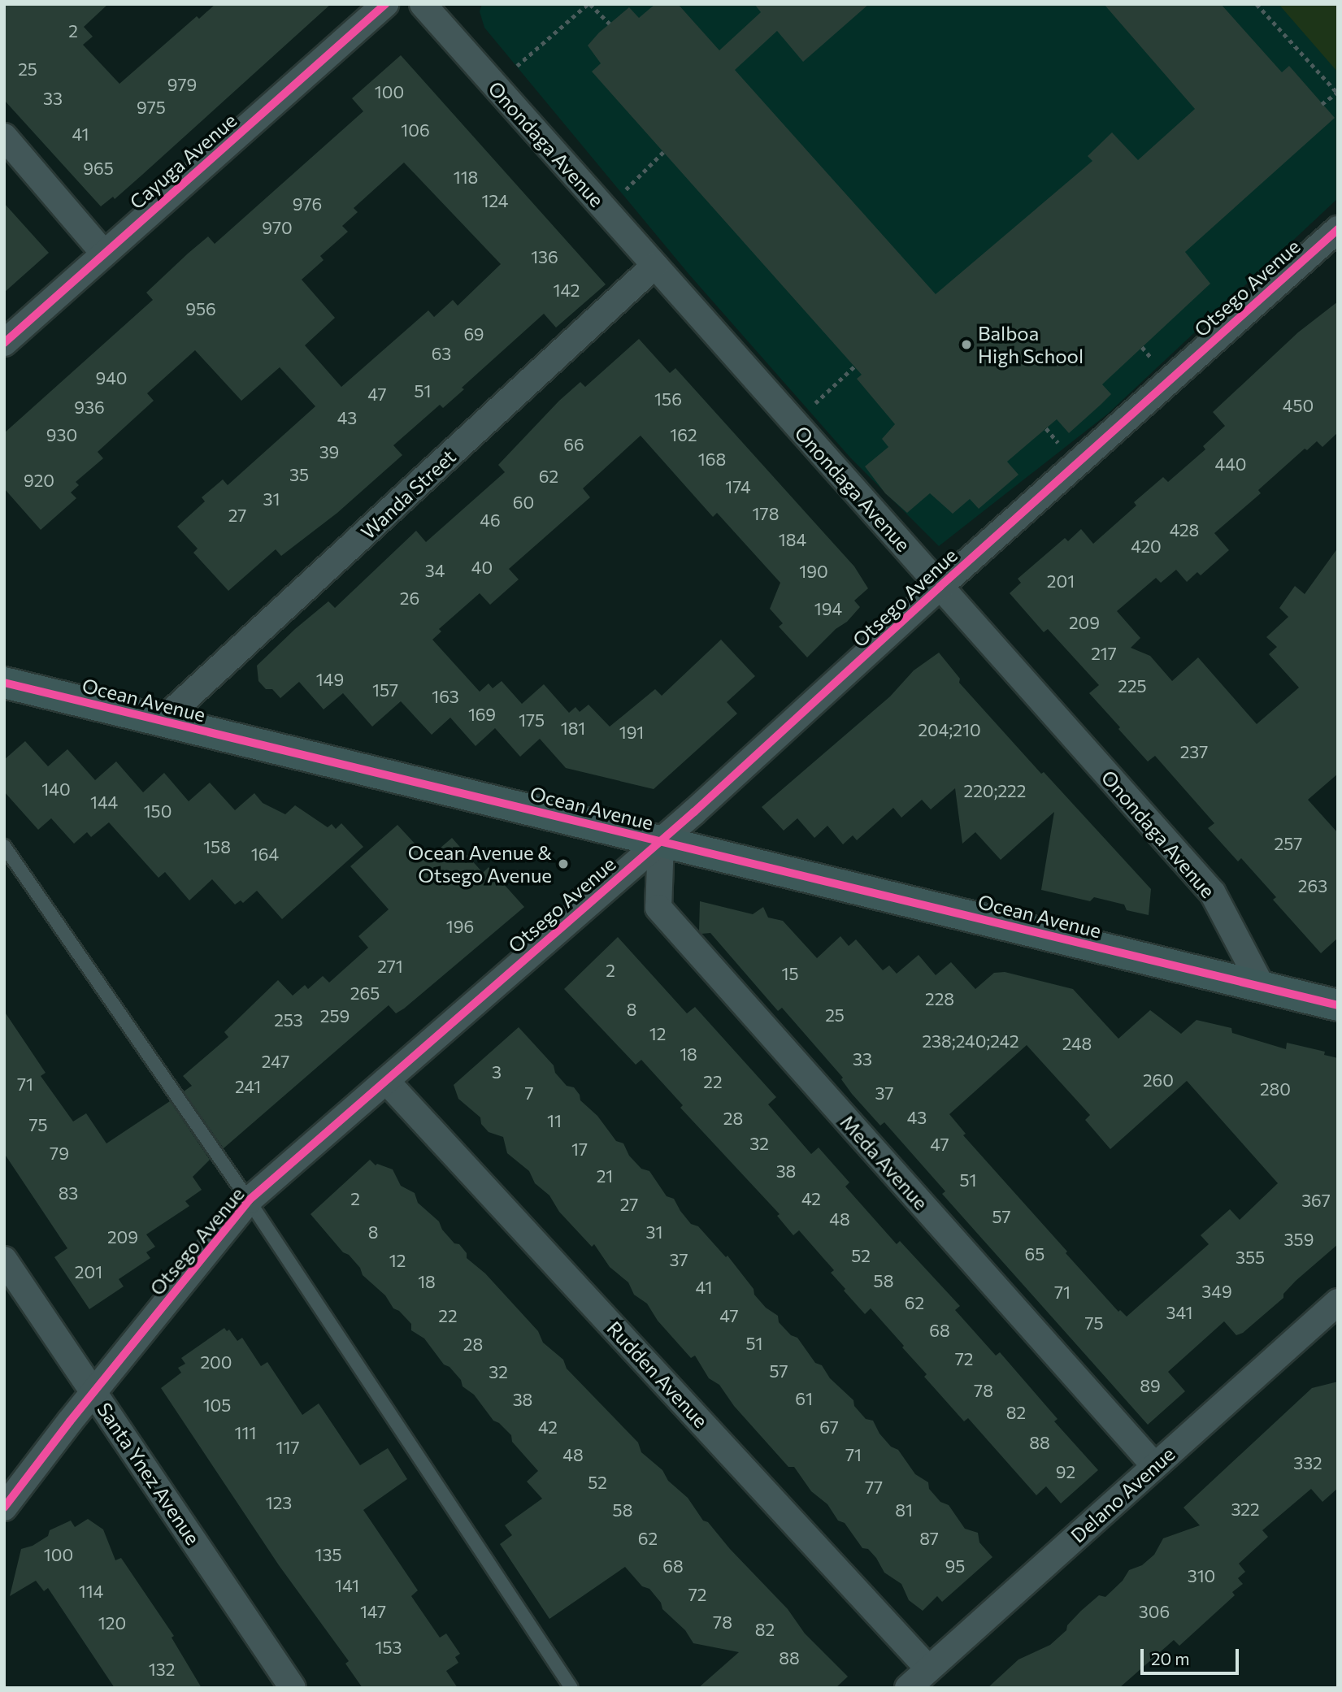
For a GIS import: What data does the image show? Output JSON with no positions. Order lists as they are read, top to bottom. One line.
{"streets":{"main road":["Ocean Avenue"],"street":["Onondaga Avenue","Cayuga Avenue","Otsego Avenue","Wanda Street","Meda Avenue","Rudden Avenue","Santa Ynez Avenue","Delano Avenue"]},"crossings":[["Onondaga Avenue","Otsego Avenue"],["Onondaga Avenue","Wanda Street"],["Onondaga Avenue","Ocean Avenue"],["Otsego Avenue","Ocean Avenue"],["Otsego Avenue","Meda Avenue"],["Otsego Avenue","Rudden Avenue"],["Otsego Avenue","Santa Ynez Avenue"],["Wanda Street","Ocean Avenue"],["Ocean Avenue","Meda Avenue"],["Meda Avenue","Delano Avenue"],["Rudden Avenue","Delano Avenue"]],"places":["Balboa High School","Ocean Avenue & Otsego Avenue"],"house_numbers":["2","25","979","100","33","975","106","41","965","118","124","976","970","136","142","956","69","63","940","51","47","156","450","936","43","930","162","66","39","168","440","35","62","920","174","31","60","178","27","46","428","184","420","40","34","190","201","26","194","209","217","149","225","157","163","169","175","181","204;210","191","237","140","220;222","144","150","257","158","164","263","196","271","2","15","265","228","8","25","259","253","12","238;240;242","248","18","33","247","3","260","22","71","241","280","7","37","43","28","11","75","32","47","17","79","38","21","51","83","2","42","367","27","57","48","8","31","209","359","65","52","355","37","12","201","58","18","41","349","71","62","341","22","47","75","68","51","28","72","200","57","32","89","78","61","38","105","82","42","67","111","88","117","48","71","332","92","52","77","123","322","58","81","62","87","100","135","68","95","310","141","114","72","147","306","78","120","82","153","88","132"],"scale_bar":"20 m"}
